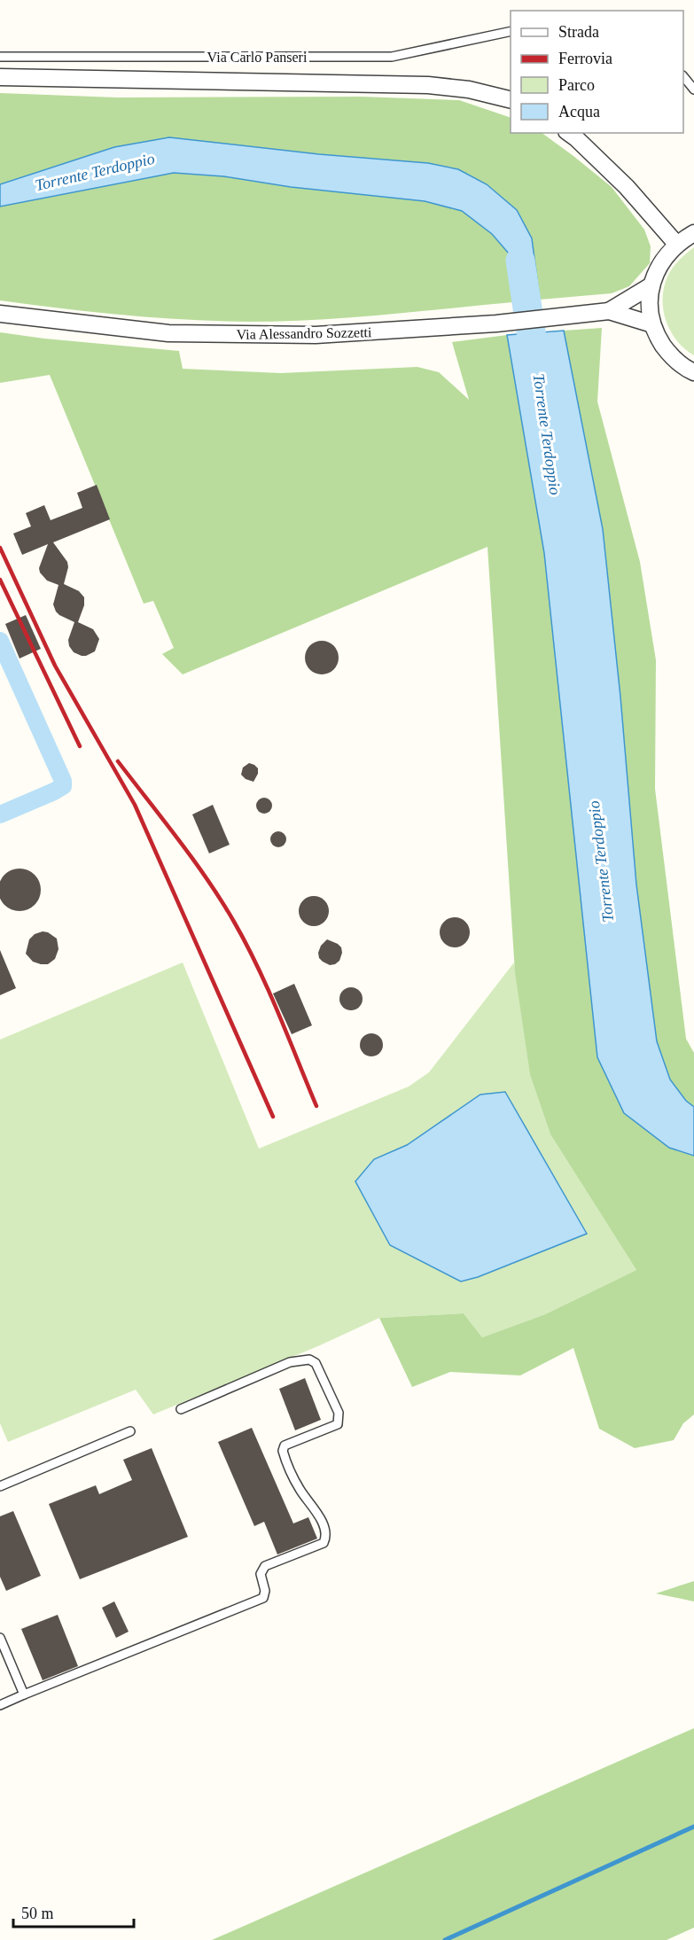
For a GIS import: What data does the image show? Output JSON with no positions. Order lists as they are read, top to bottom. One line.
{"streets":{"street":["Via Carlo Panseri","Via Alessandro Sozzetti"]},"water":["Torrente Terdoppio"],"legend":["Strada","Ferrovia","Parco","Acqua"],"scale_bar":"50 m"}
